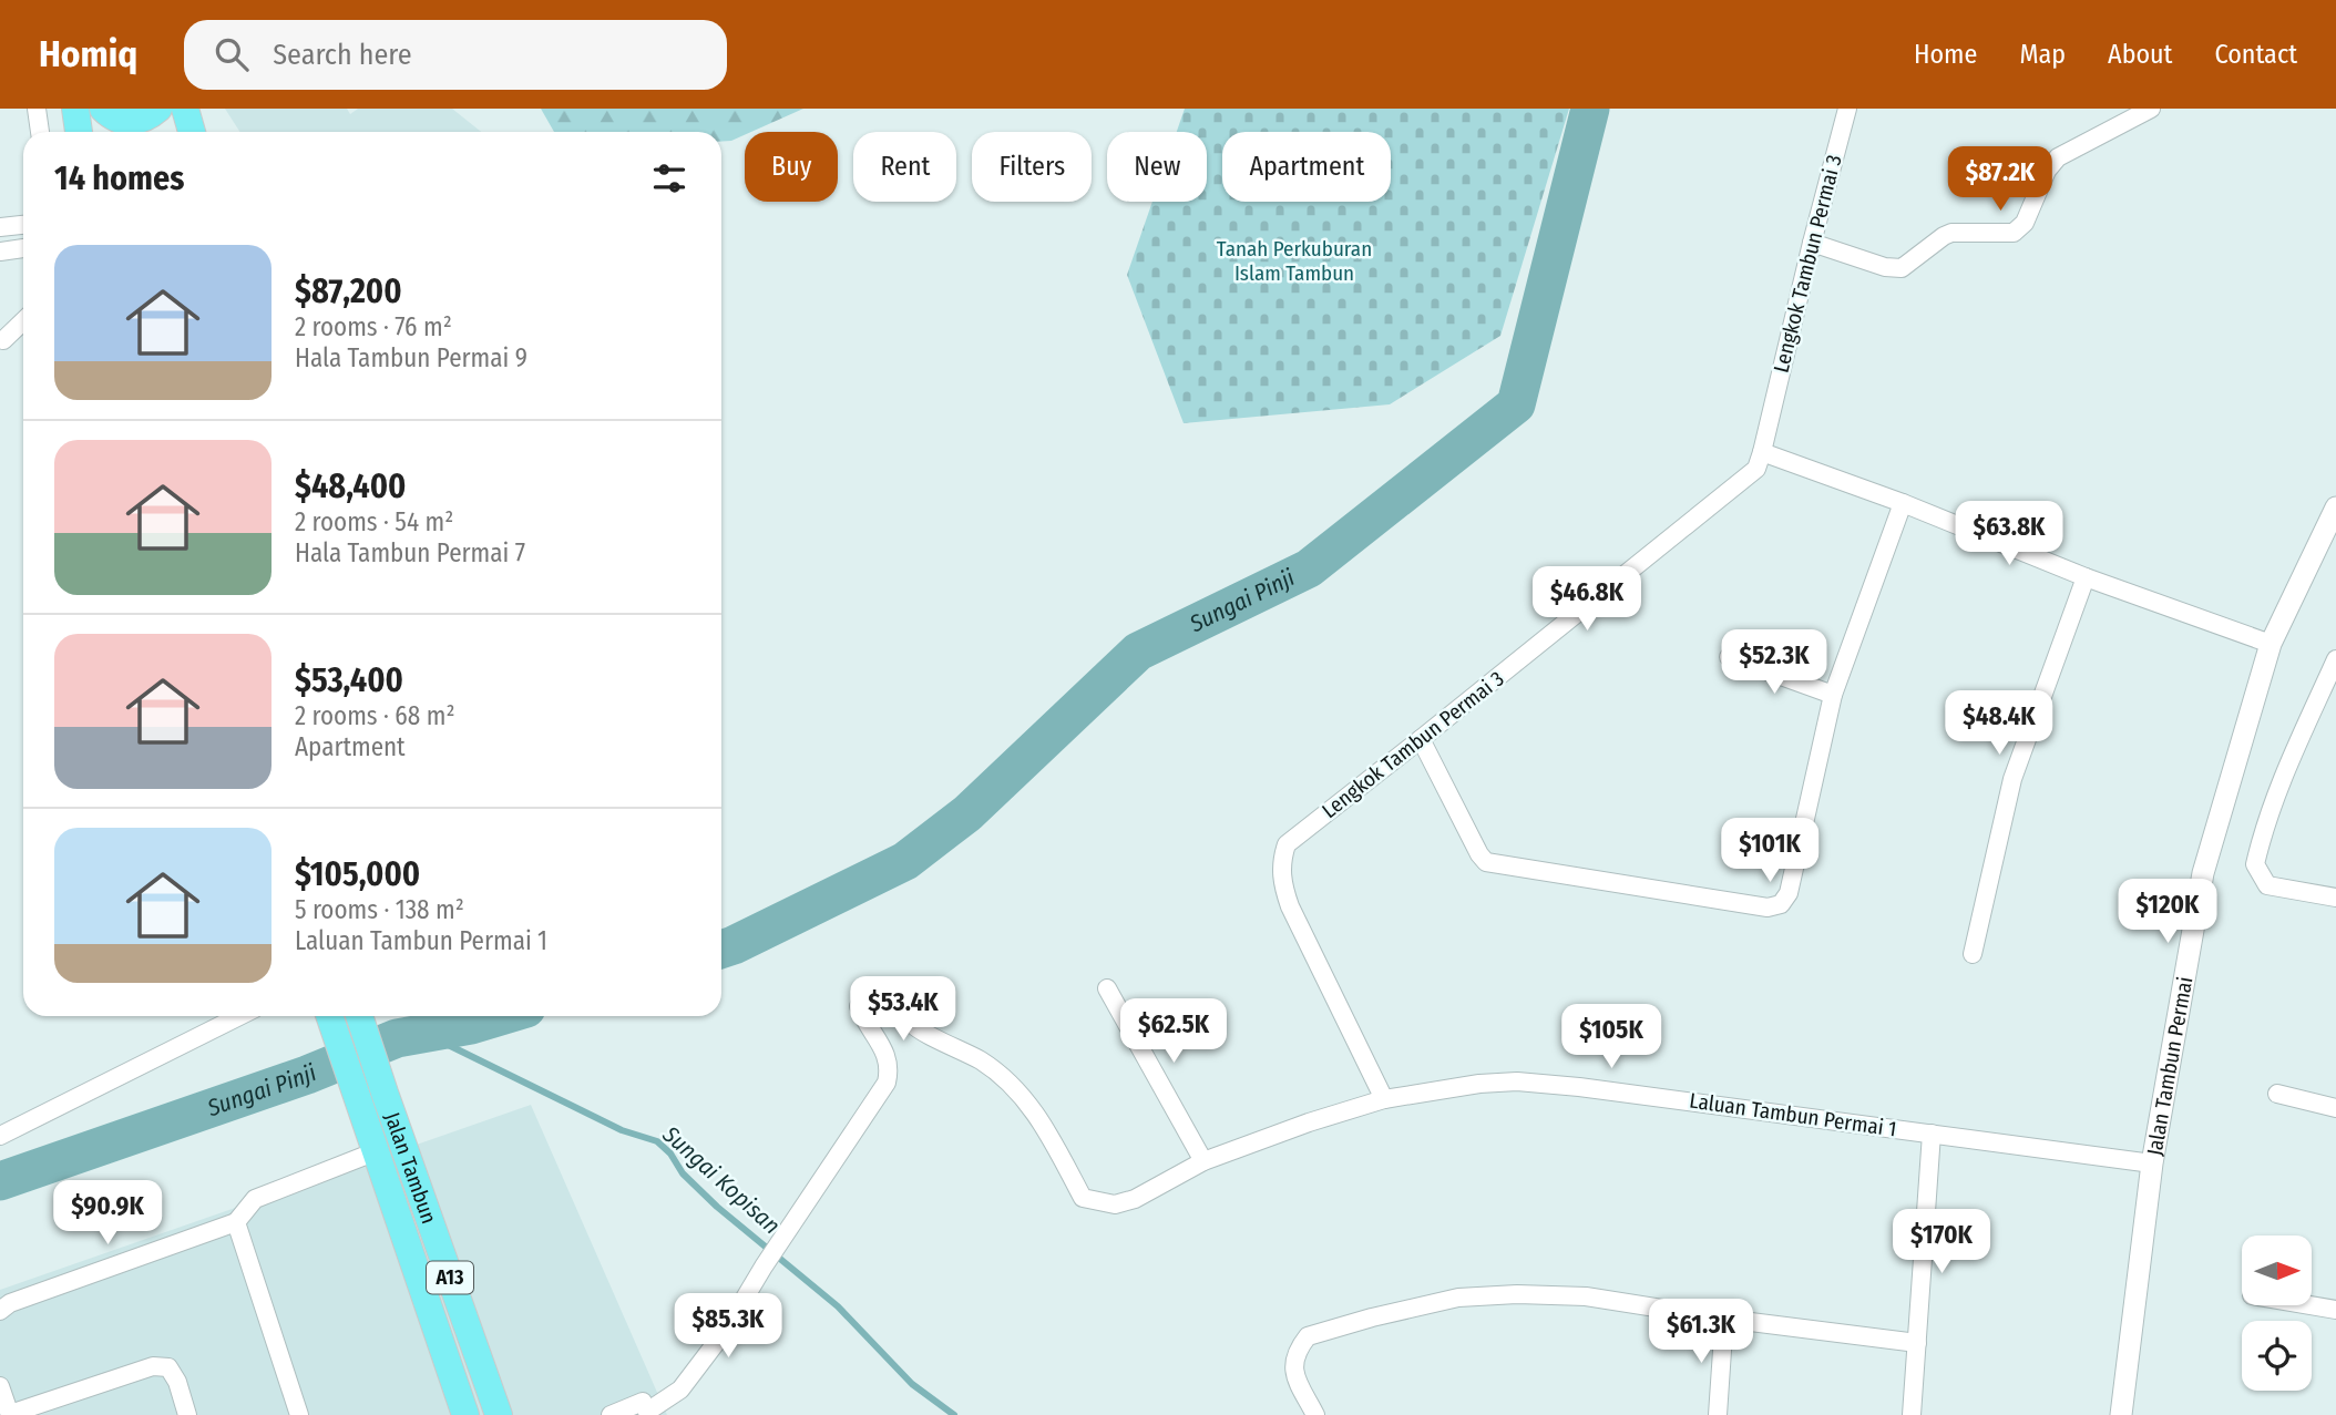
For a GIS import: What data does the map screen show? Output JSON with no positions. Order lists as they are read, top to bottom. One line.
{"streets":{"main road":["Jalan Tambun","A13"],"street":["Lengkok Tambun Permai 3","Jalan Tambun Permai","Laluan Tambun Permai 1"]},"crossings":[["Lengkok Tambun Permai 3","Laluan Tambun Permai 1"],["Jalan Tambun Permai","Laluan Tambun Permai 1"]],"water":["Sungai Pinji","Sungai Kopisan"],"parks":["Tanah Perkuburan Islam Tambun"],"north":"right","page":{"header":"Homiq","search":"Search here","nav":["Home","Map","About","Contact"],"chip":["Buy","Rent","Filters","New","Apartment"],"heading":"14 homes","price":["$87.2K","$63.8K","$46.8K","$52.3K","$48.4K","$101K","$120K","$53.4K","$62.5K","$105K","$90.9K","$170K","$85.3K","$61.3K"],"list":[{"name":"$87,200","note":"2 rooms · 76 m² · Hala Tambun Permai 9"},{"name":"$48,400","note":"2 rooms · 54 m² · Hala Tambun Permai 7"},{"name":"$53,400","note":"2 rooms · 68 m² · Apartment"},{"name":"$105,000","note":"5 rooms · 138 m² · Laluan Tambun Permai 1"}]}}
